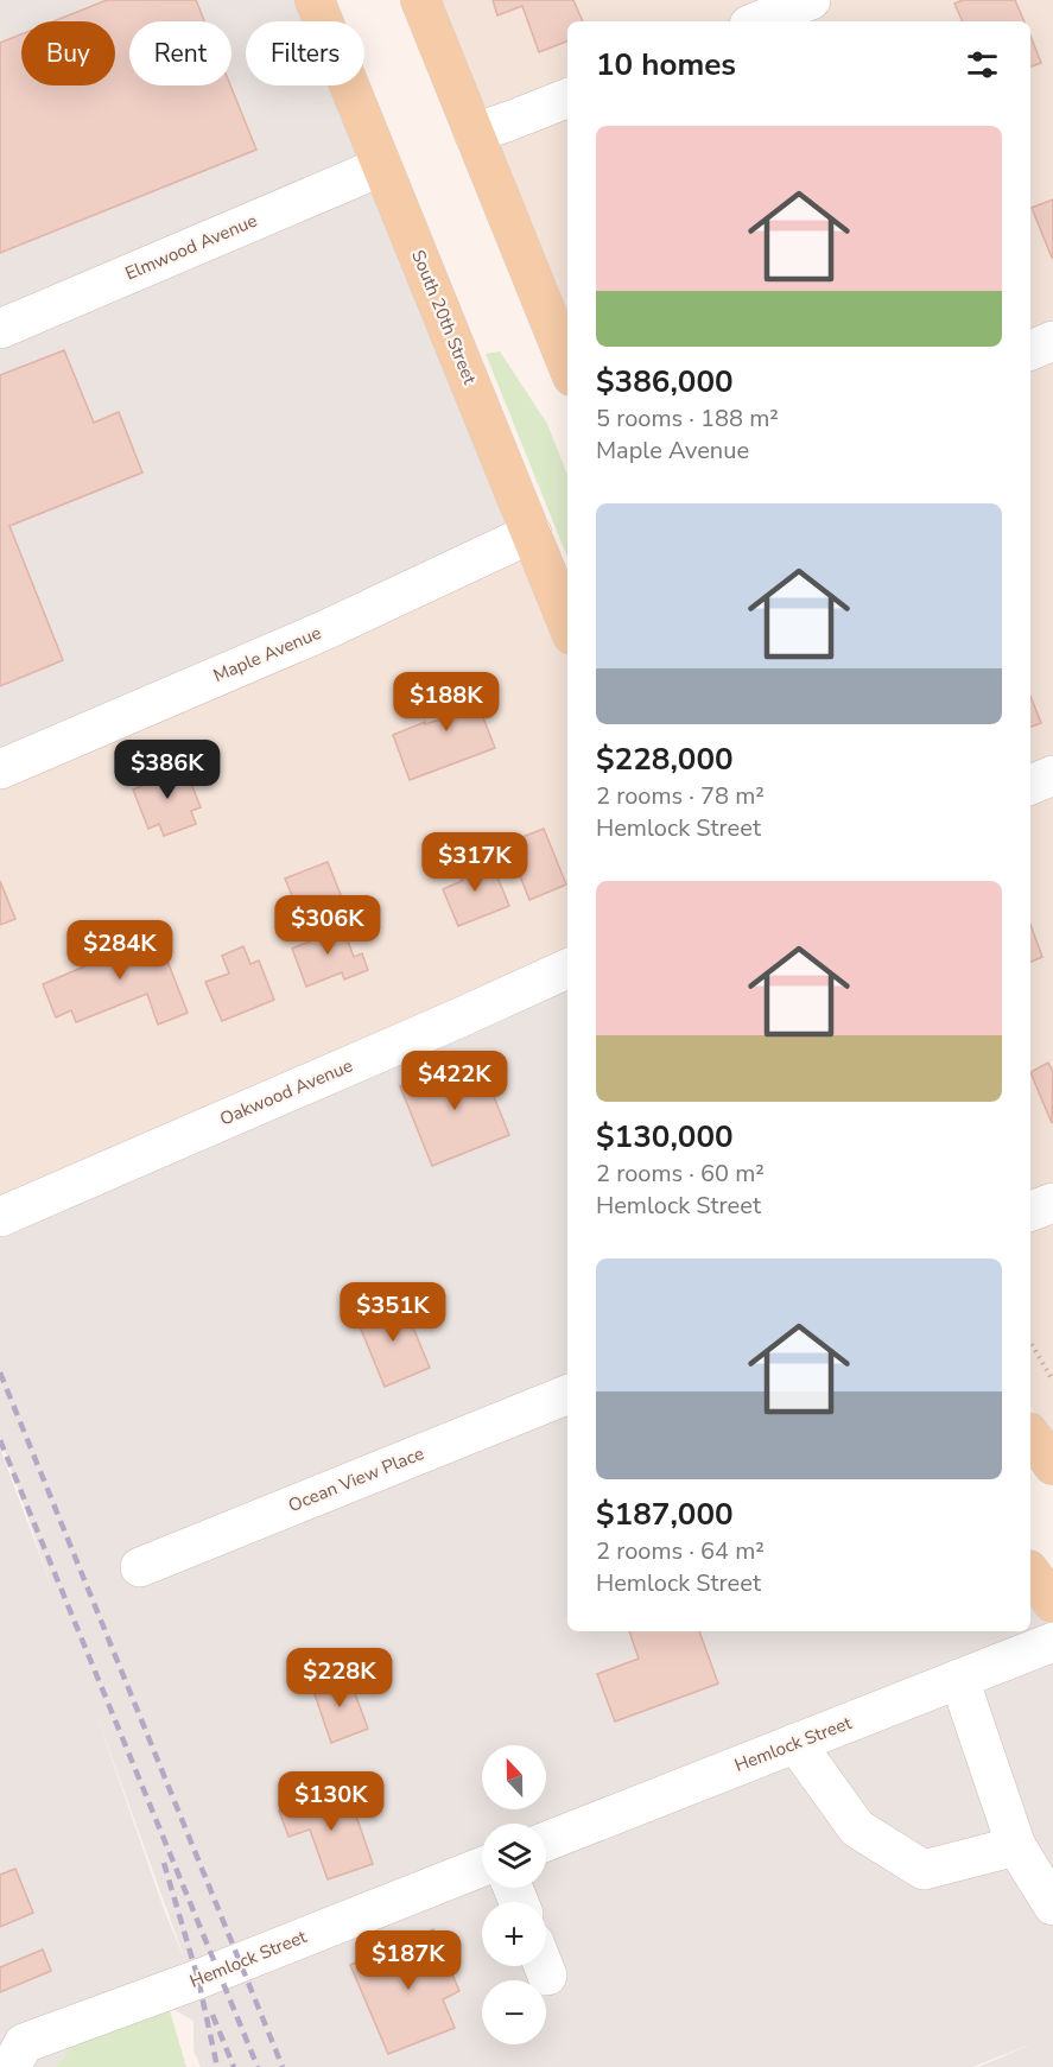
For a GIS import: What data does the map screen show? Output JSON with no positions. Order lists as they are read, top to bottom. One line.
{"streets":{"main road":["South 20th Street"],"street":["Elmwood Avenue","Maple Avenue","Oakwood Avenue","Ocean View Place","Hemlock Street"]},"crossings":[["Elmwood Avenue","South 20th Street"],["South 20th Street","Maple Avenue"]],"north":"top","page":{"chip":["Buy","Rent","Filters"],"heading":"10 homes","list":[{"name":"$386,000","note":"5 rooms · 188 m² · Maple Avenue"},{"name":"$228,000","note":"2 rooms · 78 m² · Hemlock Street"},{"name":"$130,000","note":"2 rooms · 60 m² · Hemlock Street"},{"name":"$187,000","note":"2 rooms · 64 m² · Hemlock Street"}],"price":["$188K","$386K","$317K","$306K","$284K","$422K","$351K","$228K","$130K","$187K"],"map_buttons":["+","−"]}}
